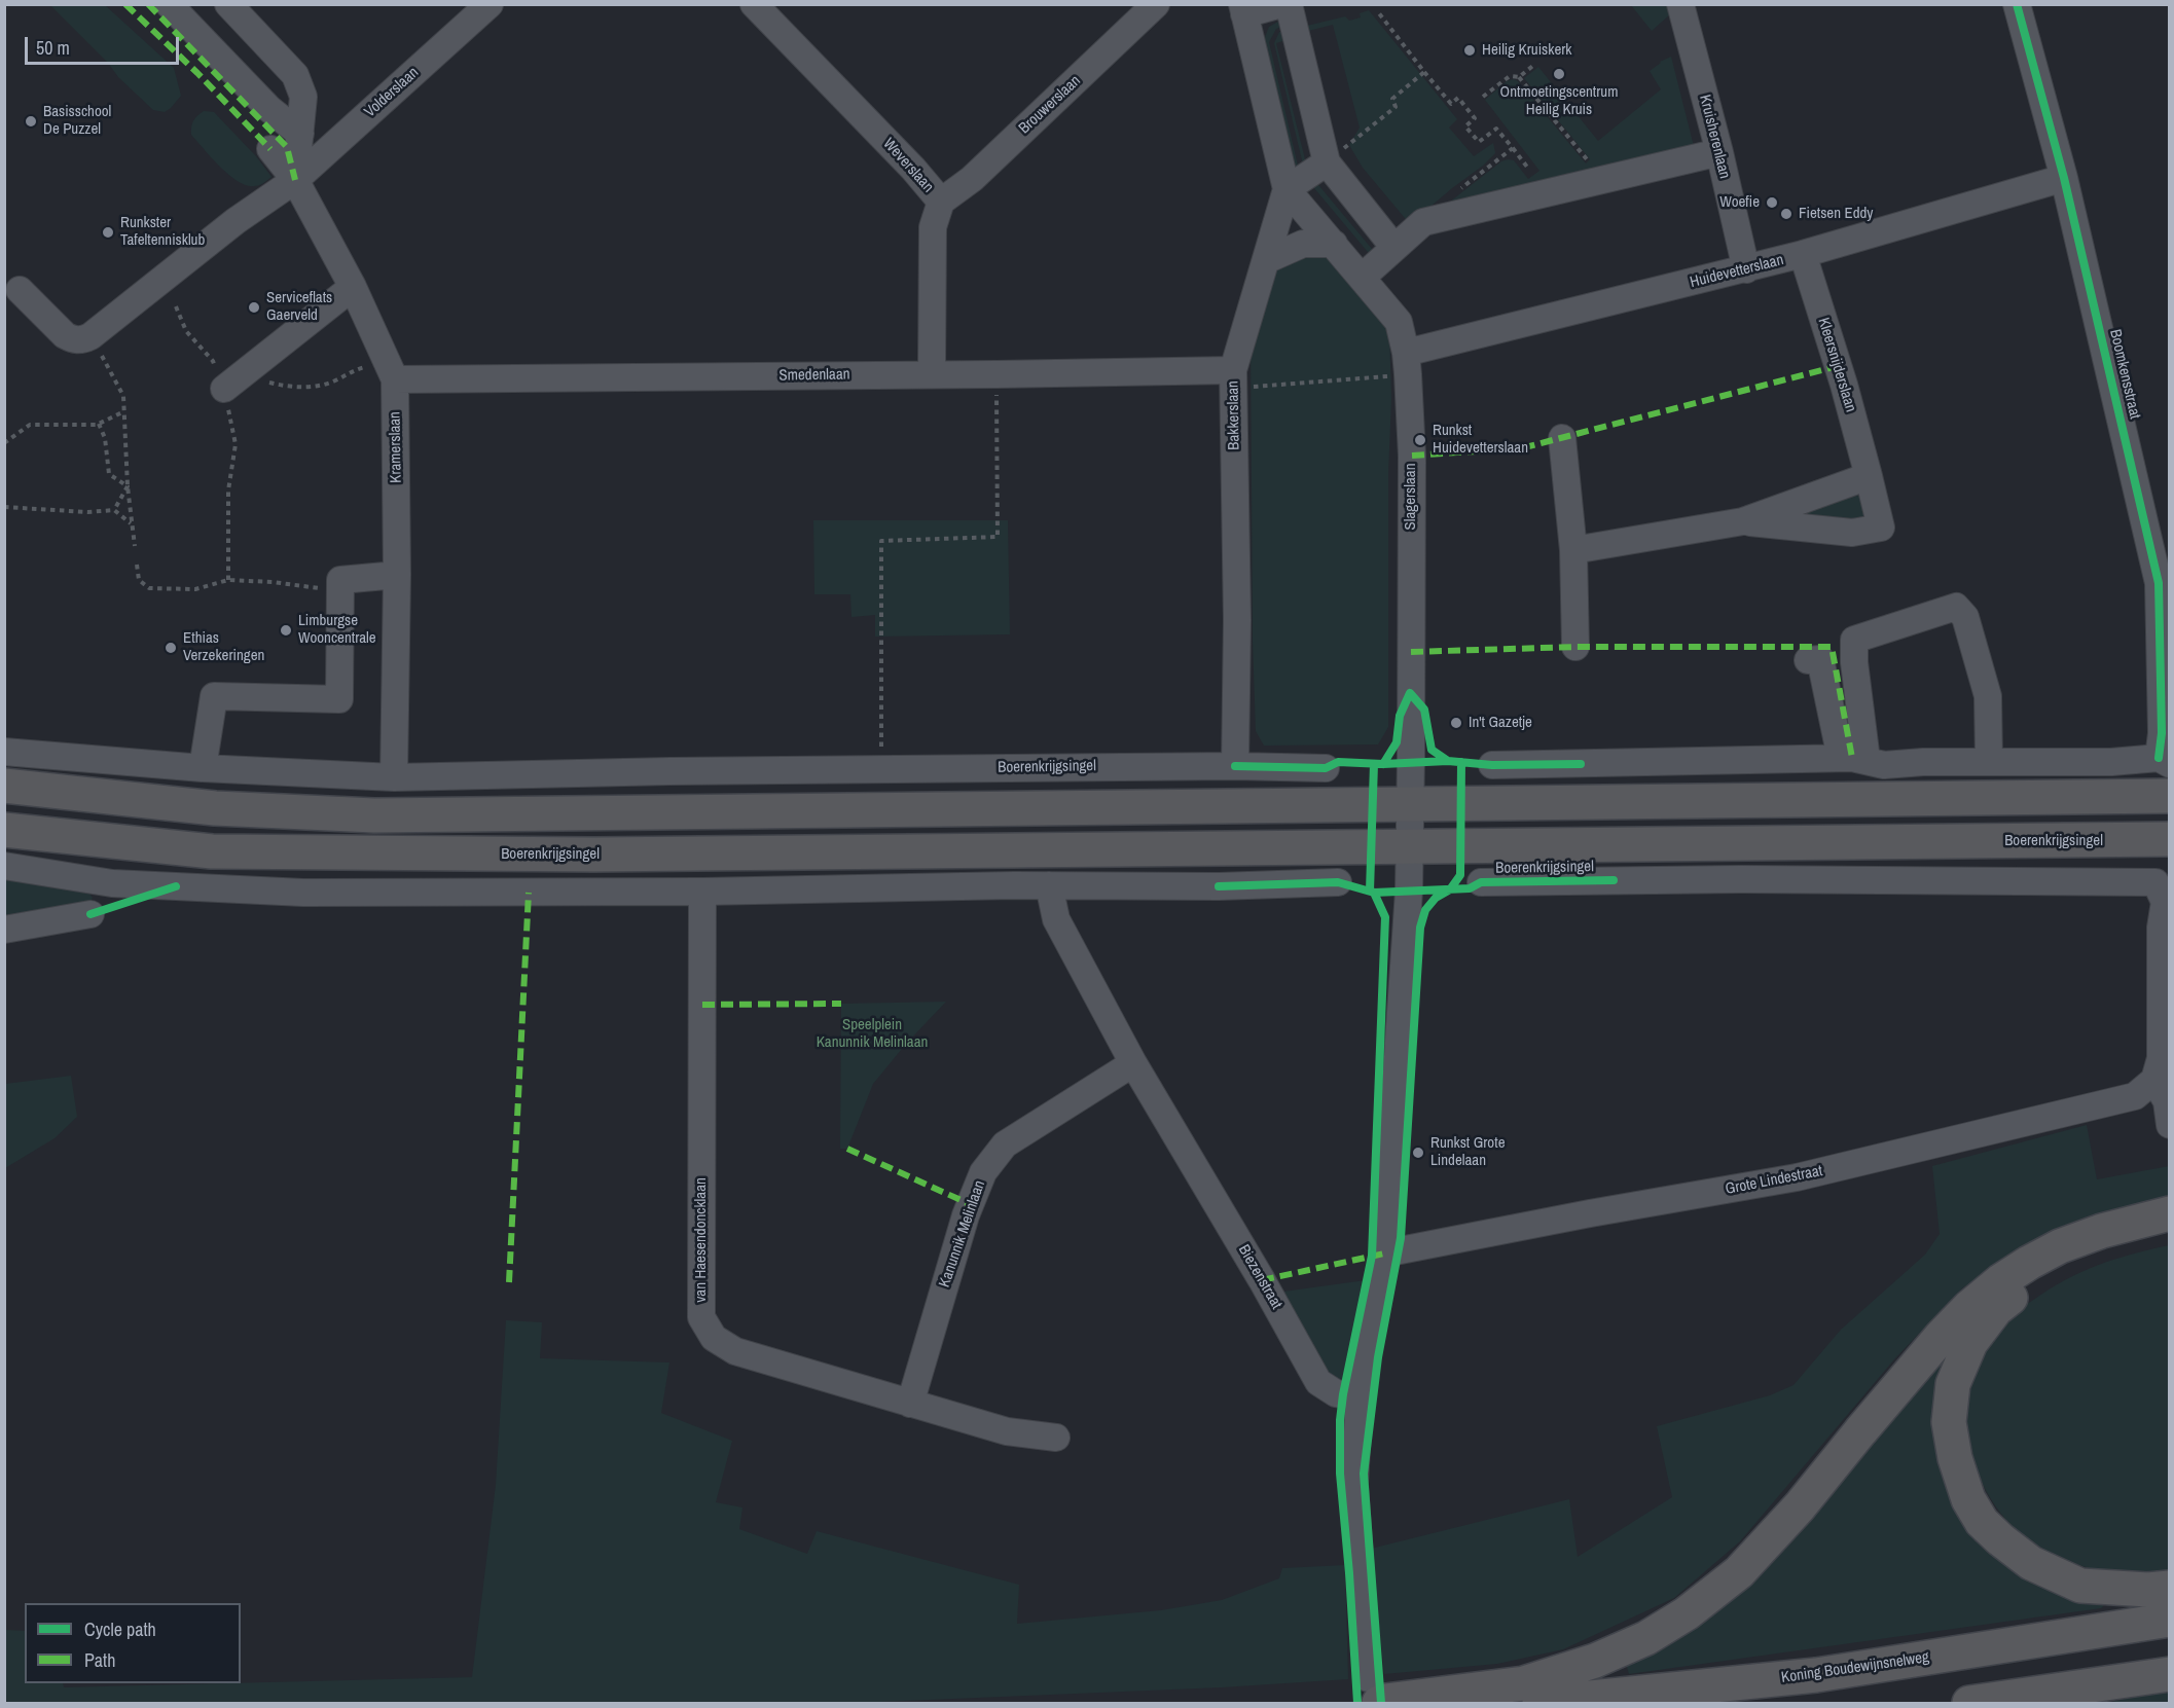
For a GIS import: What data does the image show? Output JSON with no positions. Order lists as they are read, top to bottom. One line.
{"streets":{"highway":["Boerenkrijgsingel","Koning Boudewijnsnelweg"],"street":["Volderslaan","Brouwerslaan","Kruisherenlaan","Weverslaan","Huidevetterslaan","Kleersnijderslaan","Boomkensstraat","Smedenlaan","Bakkerslaan","Kramerslaan","Slagerslaan","Grote Lindestraat","Kanunnik Melinlaan","van Haesendoncklaan","Biezenstraat"]},"crossings":[["Volderslaan","Kramerslaan"],["Brouwerslaan","Weverslaan"],["Kruisherenlaan","Huidevetterslaan"],["Weverslaan","Smedenlaan"],["Huidevetterslaan","Kleersnijderslaan"],["Huidevetterslaan","Boomkensstraat"],["Huidevetterslaan","Slagerslaan"],["Smedenlaan","Bakkerslaan"],["Smedenlaan","Kramerslaan"],["Bakkerslaan","Slagerslaan"],["Bakkerslaan","Boerenkrijgsingel"],["Kramerslaan","Boerenkrijgsingel"],["Slagerslaan","Boerenkrijgsingel"],["Kanunnik Melinlaan","van Haesendoncklaan"],["Kanunnik Melinlaan","Biezenstraat"]],"parks":["Speelplein Kanunnik Melinlaan"],"places":["Heilig Kruiskerk","Ontmoetingscentrum Heilig Kruis","Basisschool De Puzzel","Woefie","Fietsen Eddy","Runkster Tafeltennisklub","Serviceflats Gaerveld","Runkst Huidevetterslaan","Limburgse Wooncentrale","Ethias Verzekeringen","In't Gazetje","Runkst Grote Lindelaan"],"legend":["Cycle path","Path"],"scale_bar":"50 m"}
